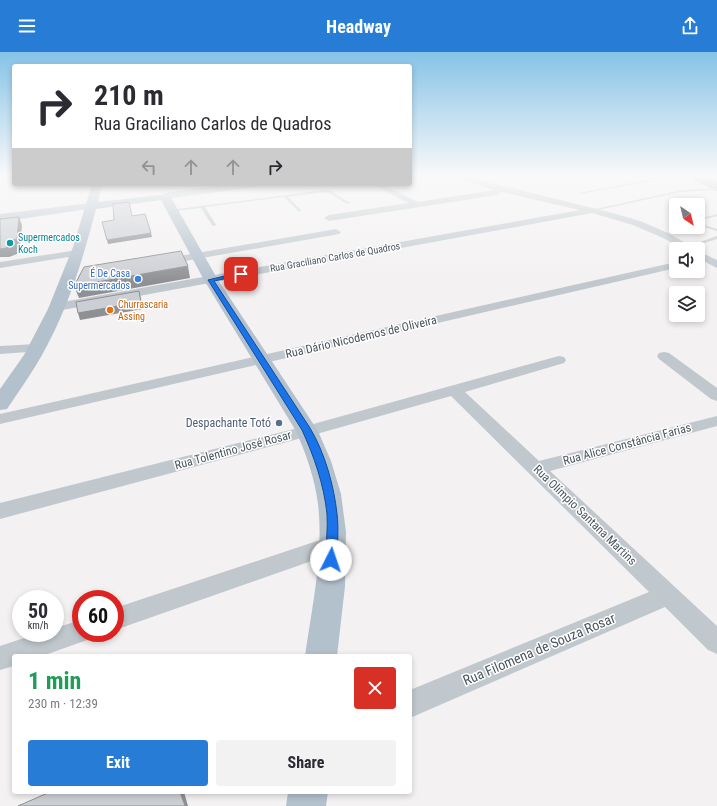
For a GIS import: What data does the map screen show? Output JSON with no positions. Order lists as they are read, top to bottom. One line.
{"streets":{"street":["Rua Graciliano Carlos de Quadros","Rua Dário Nicodemos de Oliveira","Rua Alice Constância Farias","Rua Tolentino José Rosar","Rua Olímpio Santana Martins","Rua Filomena de Souza Rosar"]},"crossings":[["Rua Alice Constância Farias","Rua Olímpio Santana Martins"],["Rua Tolentino José Rosar","Rua Olímpio Santana Martins"],["Rua Olímpio Santana Martins","Rua Filomena de Souza Rosar"]],"places":["Supermercados Koch","É De Casa Supermercados","Churrascaria Assing","Despachante Totó"],"north":"bottom right","page":{"header":"Headway","turn":["210 m","Rua Graciliano Carlos de Quadros"],"speed":"50 km/h","limit":"60","heading":["1 min","230 m · 12:39"],"buttons":["Exit","Share"]}}
